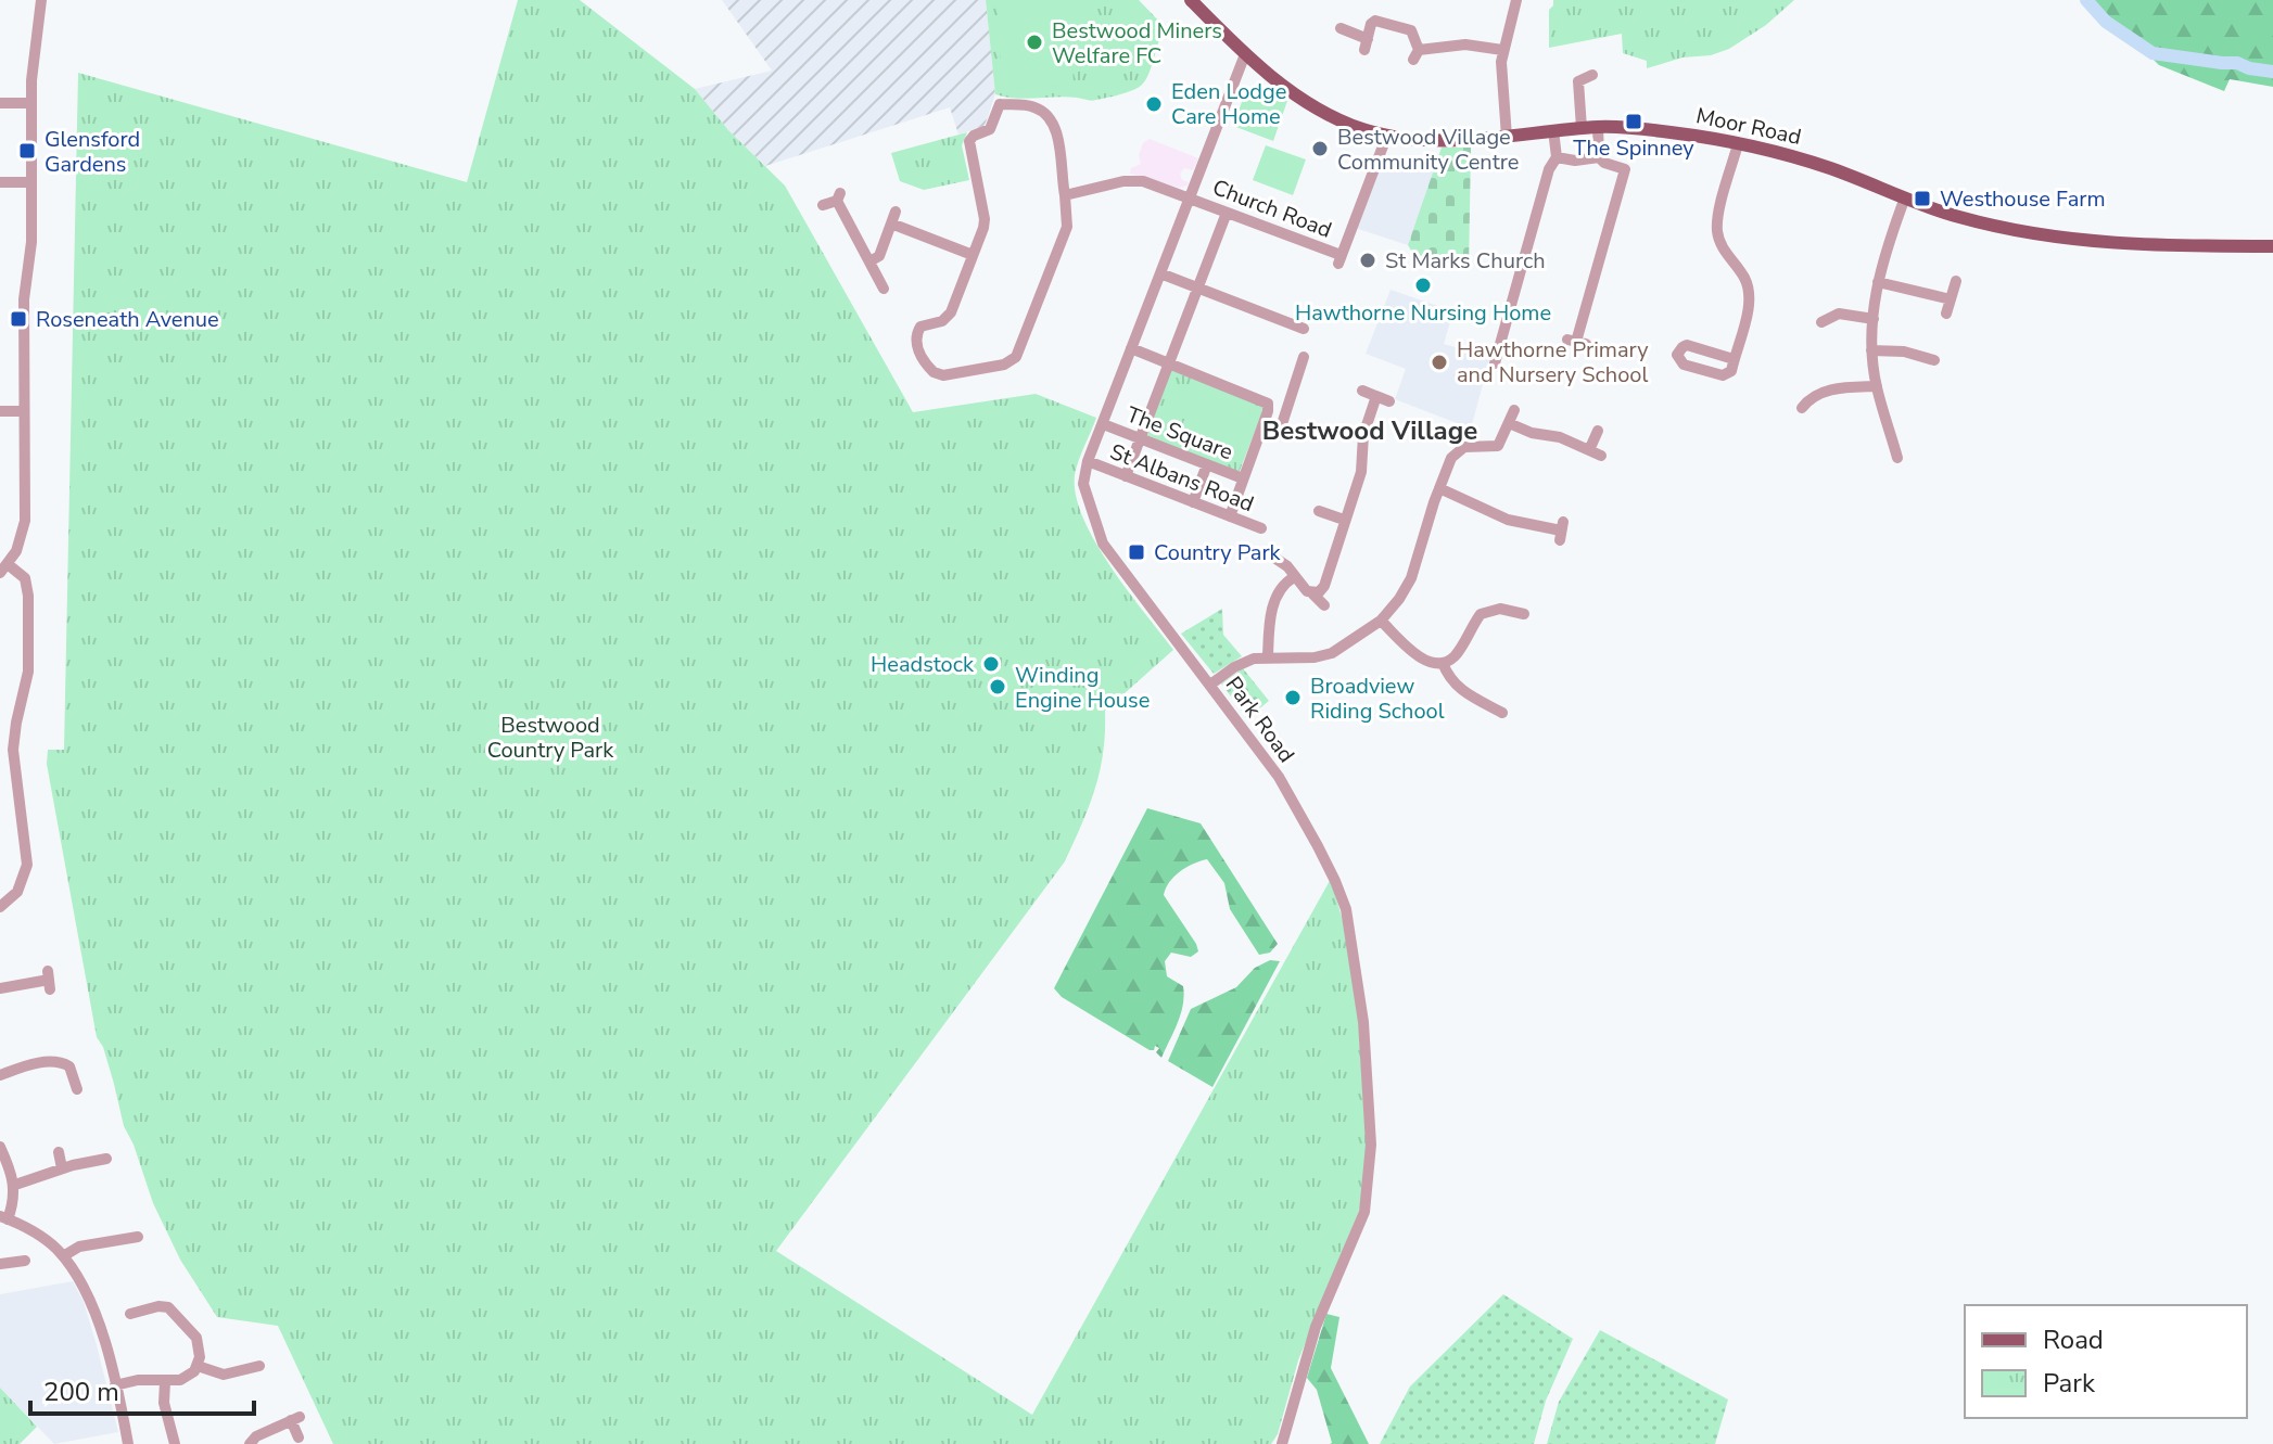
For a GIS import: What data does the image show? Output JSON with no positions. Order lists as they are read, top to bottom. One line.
{"streets":{"main road":["Moor Road"],"street":["Church Road","The Square","St Albans Road","Park Road"]},"crossings":[["Moor Road","Church Road"],["Moor Road","Park Road"],["Church Road","Park Road"],["The Square","St Albans Road"],["The Square","Park Road"],["St Albans Road","Park Road"]],"districts":["Bestwood Village"],"parks":["Bestwood Country Park"],"places":{"other":["Bestwood Miners Welfare FC","Eden Lodge Care Home","Bestwood Village Community Centre","St Marks Church","Hawthorne Nursing Home","Hawthorne Primary and Nursery School","Headstock","Winding Engine House","Broadview Riding School"],"transit":["The Spinney","Glensford Gardens","Westhouse Farm","Roseneath Avenue","Country Park"]},"legend":["Road","Park"],"scale_bar":"200 m"}
